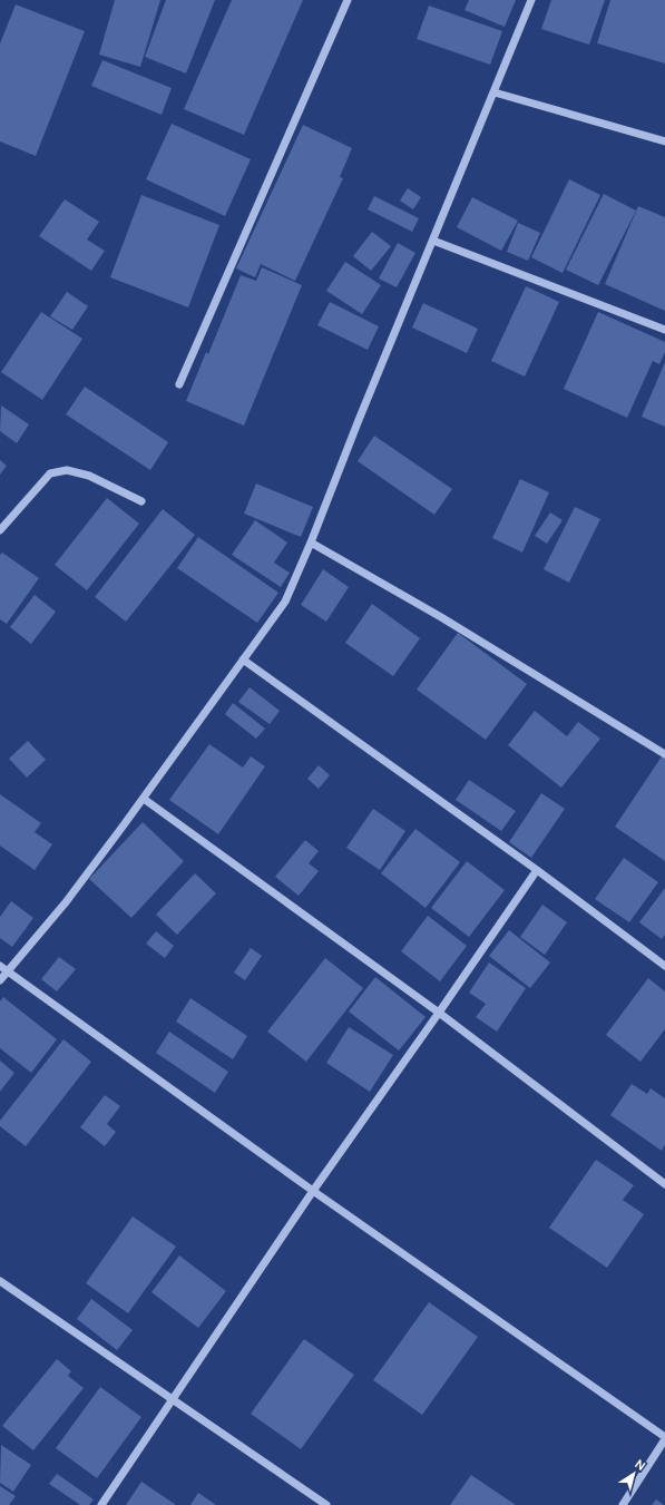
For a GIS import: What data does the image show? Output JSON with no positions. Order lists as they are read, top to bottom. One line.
{"north":"top right"}
